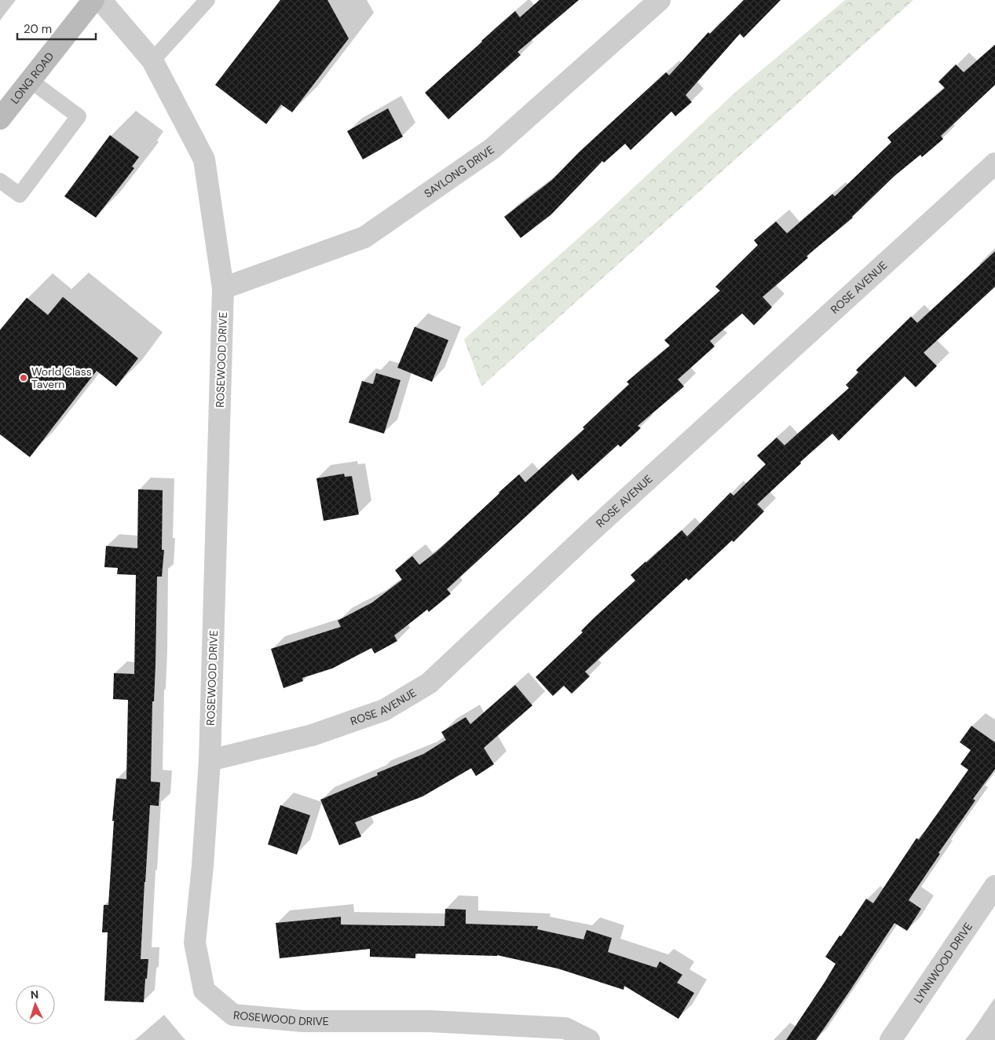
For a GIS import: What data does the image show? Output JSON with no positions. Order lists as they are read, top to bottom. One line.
{"streets":{"street":["LONG ROAD","SAYLONG DRIVE","ROSE AVENUE","ROSEWOOD DRIVE","LYNNWOOD DRIVE"]},"crossings":[["SAYLONG DRIVE","ROSEWOOD DRIVE"],["ROSE AVENUE","ROSEWOOD DRIVE"]],"places":["World Class Tavern"],"scale_bar":"20 m","north":"top"}
